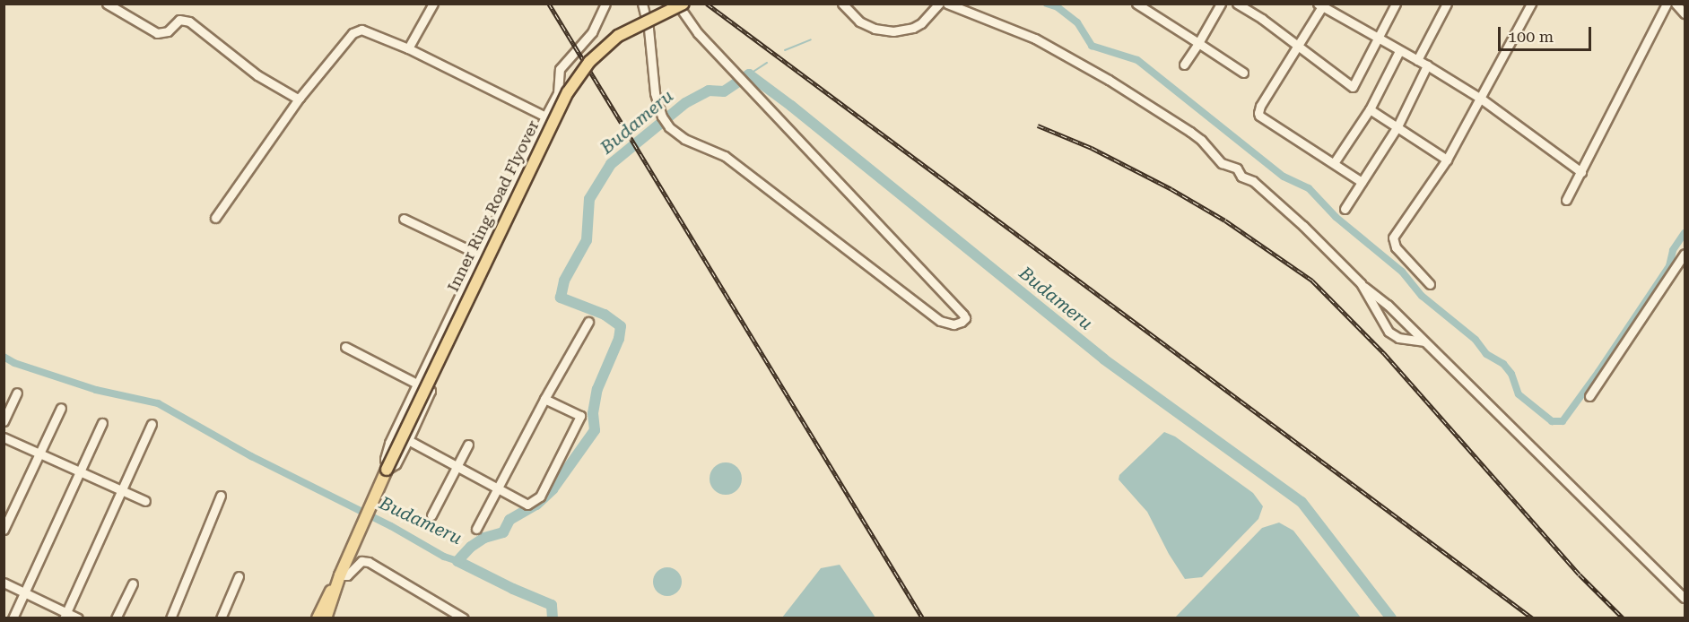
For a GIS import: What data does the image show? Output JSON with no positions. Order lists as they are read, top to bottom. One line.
{"streets":{"main road":["Inner Ring Road Flyover"]},"water":["Budameru"],"scale_bar":"100 m"}
